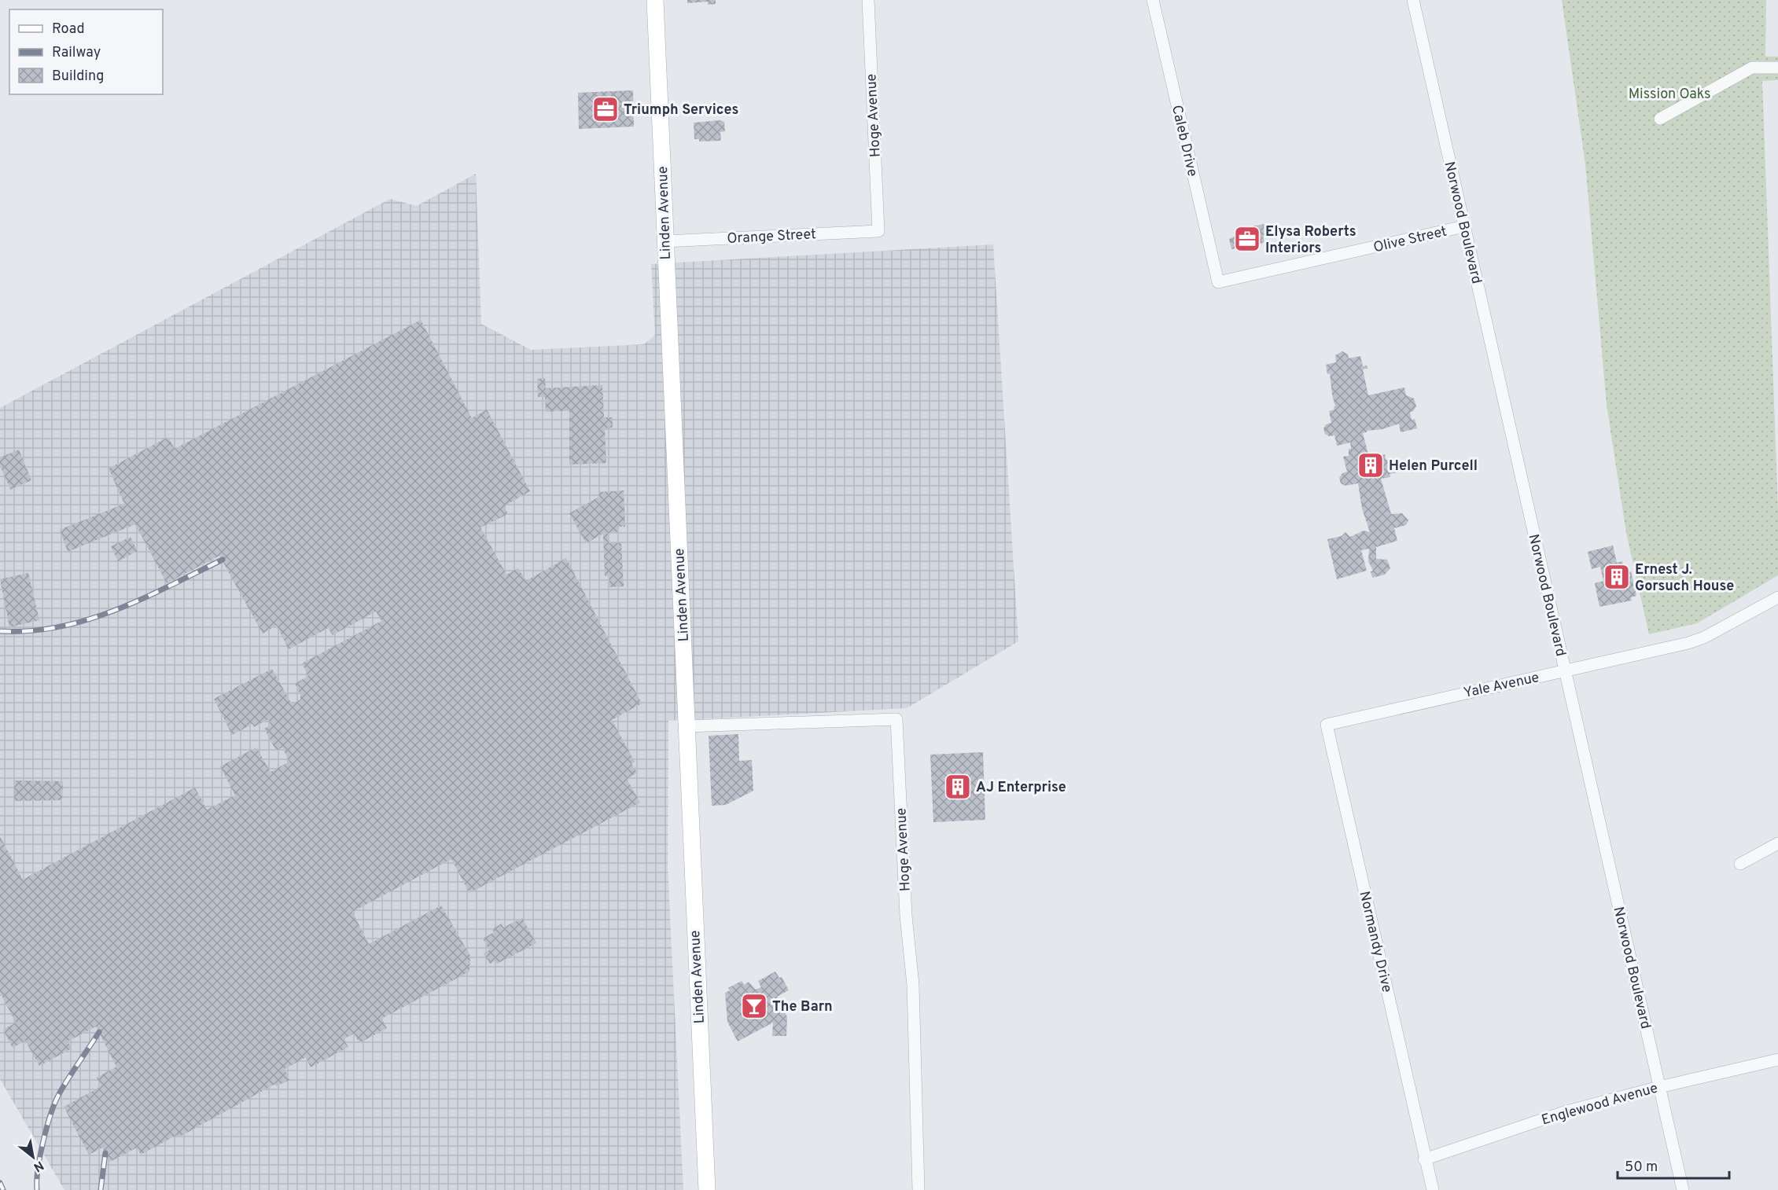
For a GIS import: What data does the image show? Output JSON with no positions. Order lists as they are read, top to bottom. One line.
{"streets":{"street":["Hoge Avenue","Caleb Drive","Linden Avenue","Norwood Boulevard","Orange Street","Olive Street","Yale Avenue","Normandy Drive","Englewood Avenue"]},"crossings":[["Hoge Avenue","Linden Avenue"],["Hoge Avenue","Orange Street"],["Caleb Drive","Olive Street"],["Linden Avenue","Orange Street"],["Norwood Boulevard","Olive Street"],["Norwood Boulevard","Yale Avenue"],["Norwood Boulevard","Englewood Avenue"],["Yale Avenue","Normandy Drive"],["Normandy Drive","Englewood Avenue"]],"parks":["Mission Oaks"],"places":{"office":["Triumph Services","Elysa Roberts Interiors"],"building":["Helen Purcell","Ernest J. Gorsuch House","AJ Enterprise"],"bar":["The Barn"]},"legend":["Road","Railway","Building"],"scale_bar":"50 m","north":"bottom right"}
